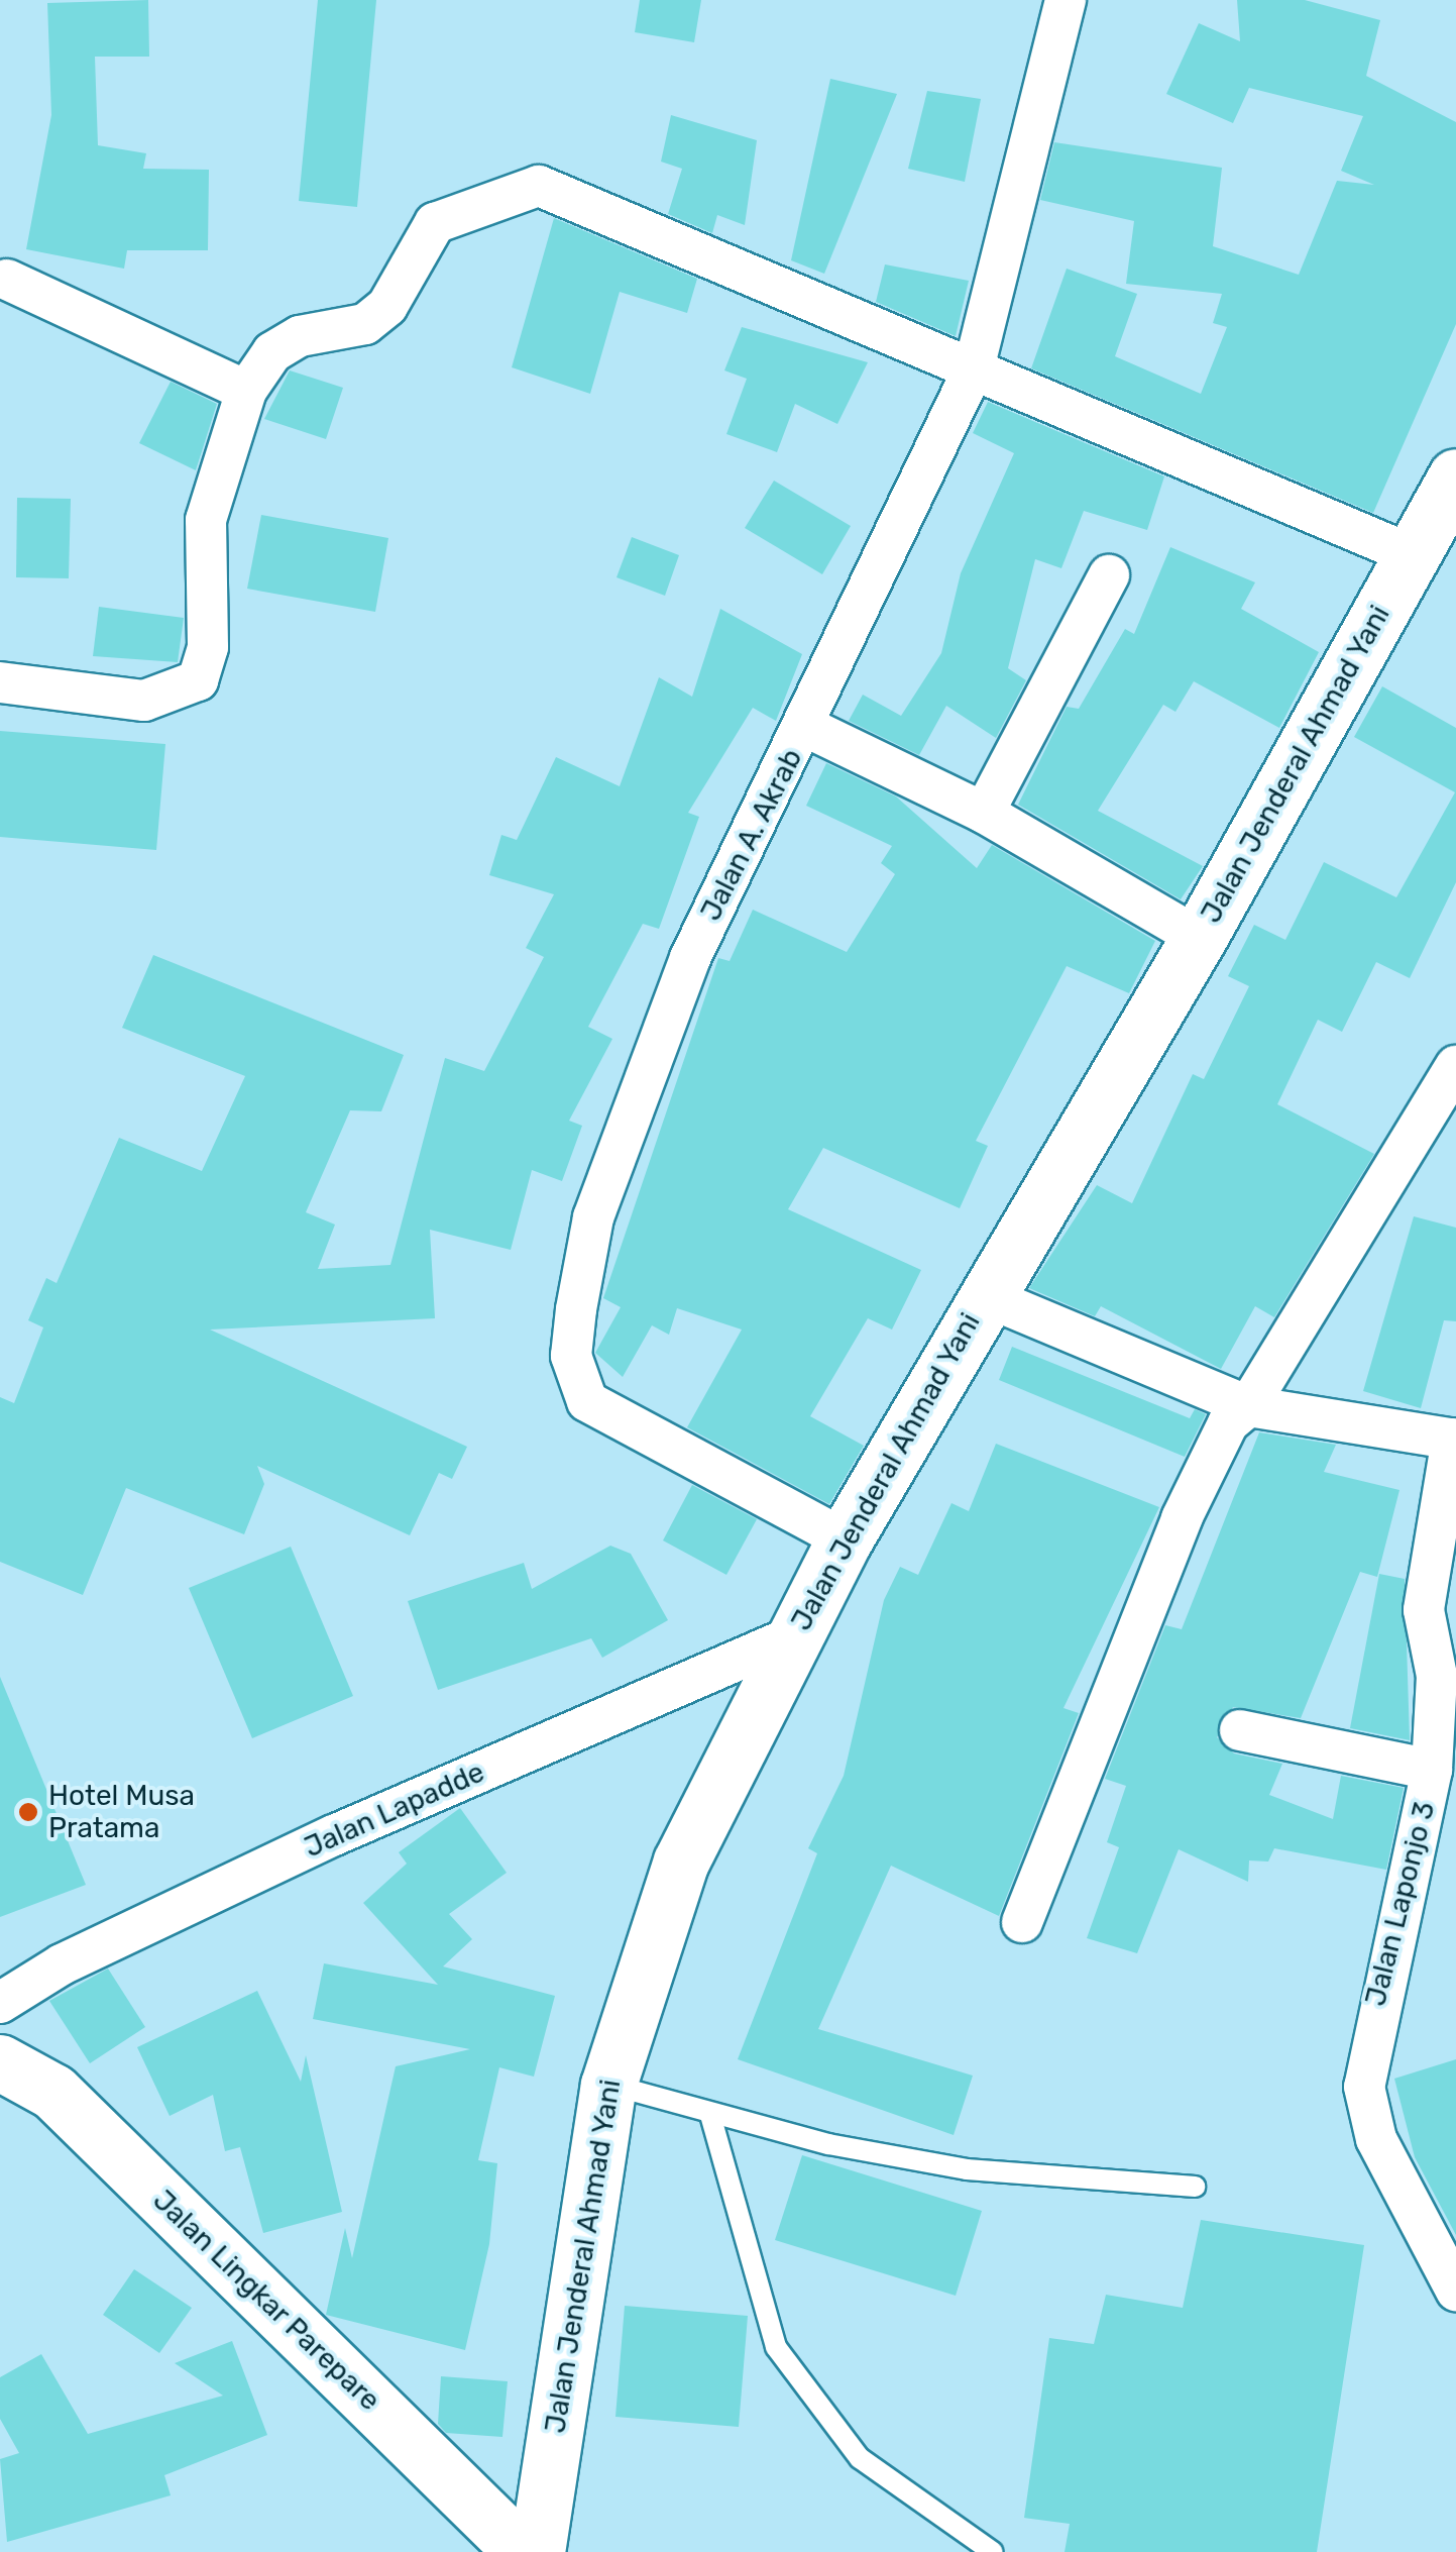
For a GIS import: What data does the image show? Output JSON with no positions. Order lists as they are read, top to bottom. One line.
{"streets":{"highway":["Jalan Jenderal Ahmad Yani","Jalan Lingkar Parepare"],"street":["Jalan A. Akrab","Jalan Lapadde","Jalan Laponjo 3"]},"crossings":[["Jalan Jenderal Ahmad Yani","Jalan A. Akrab"],["Jalan Jenderal Ahmad Yani","Jalan Lapadde"],["Jalan Jenderal Ahmad Yani","Jalan Laponjo 3"]],"places":["Hotel Musa Pratama"]}
